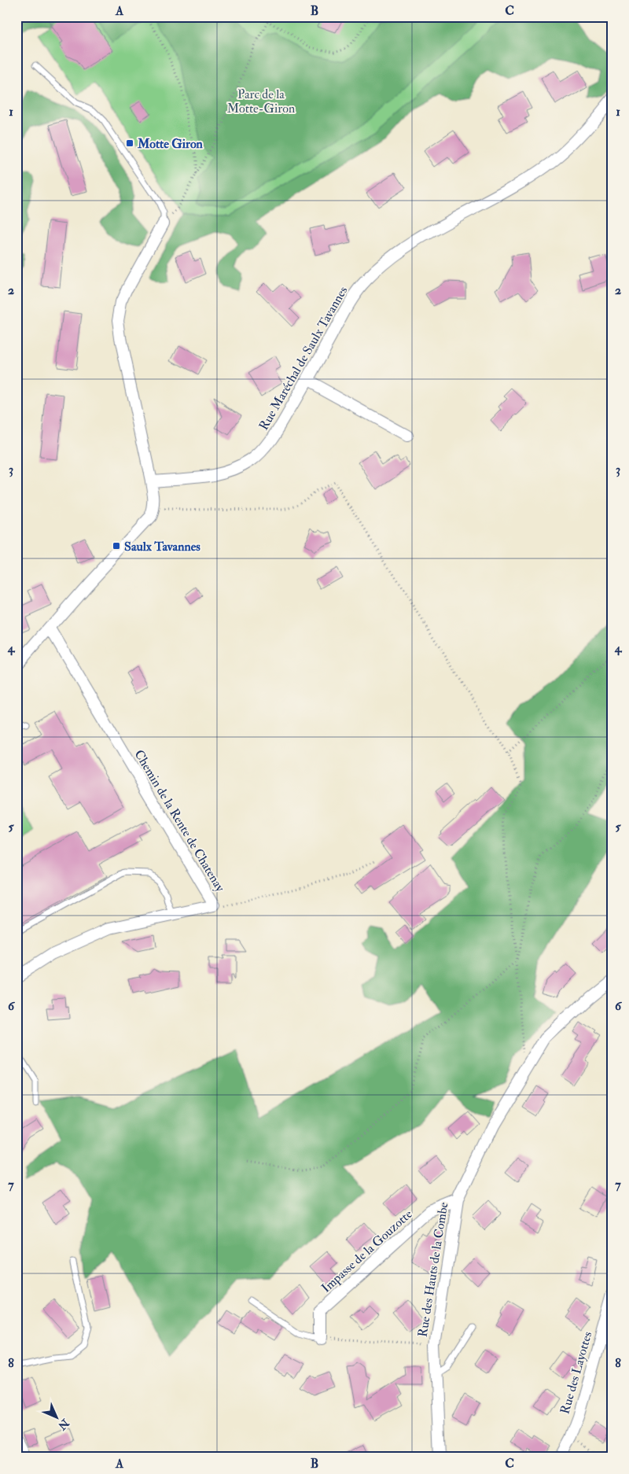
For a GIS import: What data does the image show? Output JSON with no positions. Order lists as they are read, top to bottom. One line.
{"streets":{"street":["Rue Maréchal de Saulx Tavannes","Chemin de la Rente de Chatenay","Impasse de la Gouzotte","Rue des Hauts de la Combe","Rue des Layottes"]},"crossings":[["Impasse de la Gouzotte","Rue des Hauts de la Combe"]],"parks":["Parc de la Motte-Giron"],"places":{"transit":["Motte Giron","Saulx Tavannes"]},"north":"bottom right","grid":{"columns":["A","B","C"],"rows":["1","2","3","4","5","6","7","8"]}}
